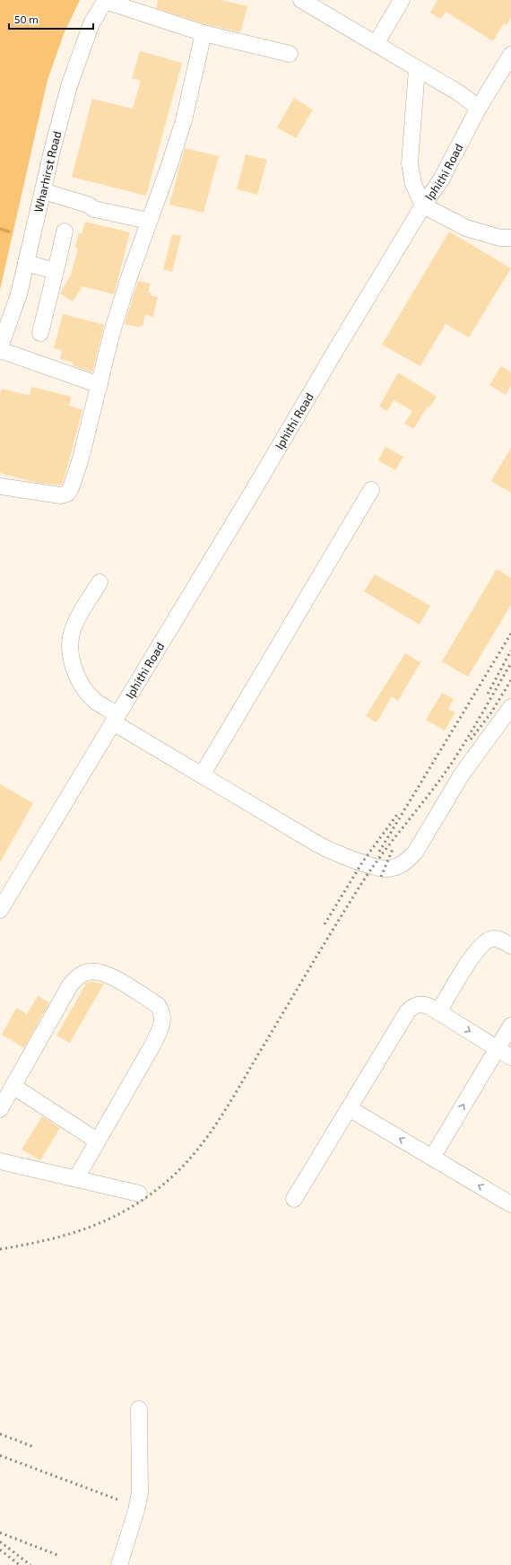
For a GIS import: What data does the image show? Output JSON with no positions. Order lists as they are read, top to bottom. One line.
{"streets":{"lane":["Wharhirst Road","Iphithi Road"]},"scale_bar":"50 m"}
